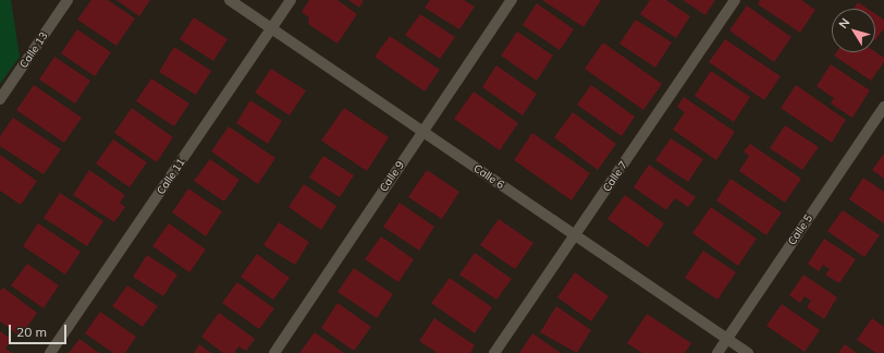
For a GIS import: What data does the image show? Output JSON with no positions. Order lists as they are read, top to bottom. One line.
{"streets":{"street":["Calle 13","Calle 11","Calle 9","Calle 6","Calle 7","Calle 5"]},"crossings":[["Calle 11","Calle 6"],["Calle 9","Calle 6"],["Calle 6","Calle 7"],["Calle 6","Calle 5"]],"scale_bar":"20 m","north":"top left"}
